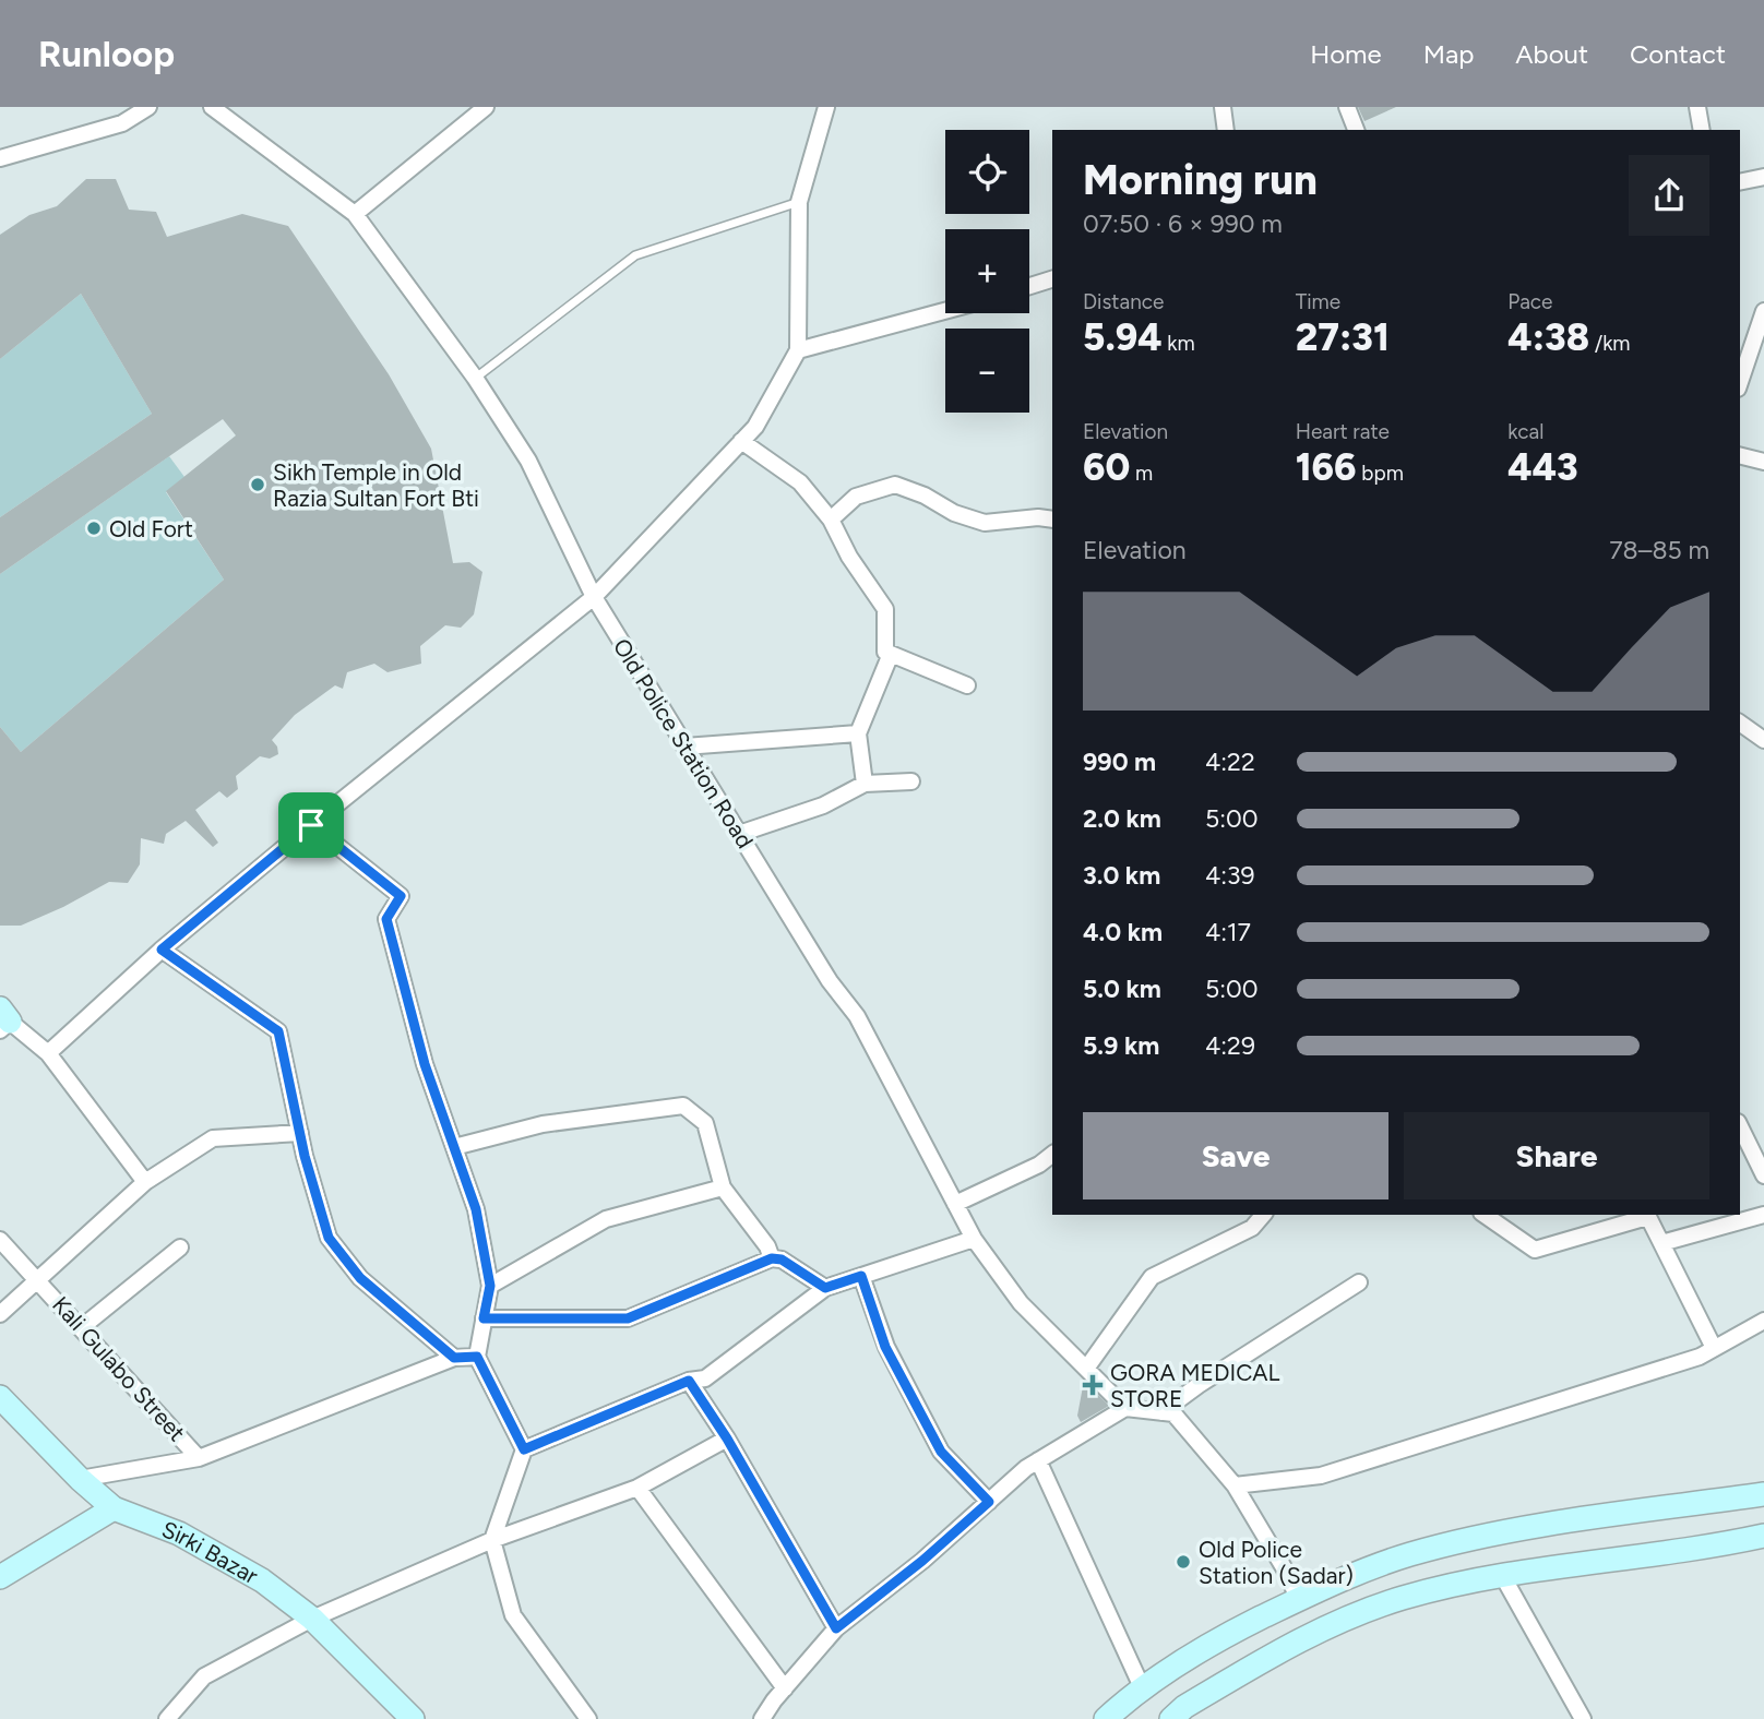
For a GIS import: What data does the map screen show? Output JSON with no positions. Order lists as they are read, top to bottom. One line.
{"streets":{"main road":["Sirki Bazar"],"street":["Old Police Station Road","Kali Gulabo Street"]},"places":{"other":["Sikh Temple in Old Razia Sultan Fort Bti","Old Fort","Old Police Station (Sadar)"],"health":["GORA MEDICAL STORE"]},"page":{"header":"Runloop","nav":["Home","Map","About","Contact"],"map_buttons":["+","−"],"heading":["Morning run","07:50 · 6 × 990 m"],"stats":[["Distance","5.94 km"],["Time","27:31"],["Pace","4:38 /km"],["Elevation","60 m"],["Heart rate","166 bpm"],["kcal","443"]],"chart":["Elevation","78–85 m"],"list":[{"name":"990 m","note":"4:22"},{"name":"2.0 km","note":"5:00"},{"name":"3.0 km","note":"4:39"},{"name":"4.0 km","note":"4:17"},{"name":"5.0 km","note":"5:00"},{"name":"5.9 km","note":"4:29"}],"buttons":["Save","Share"]}}
